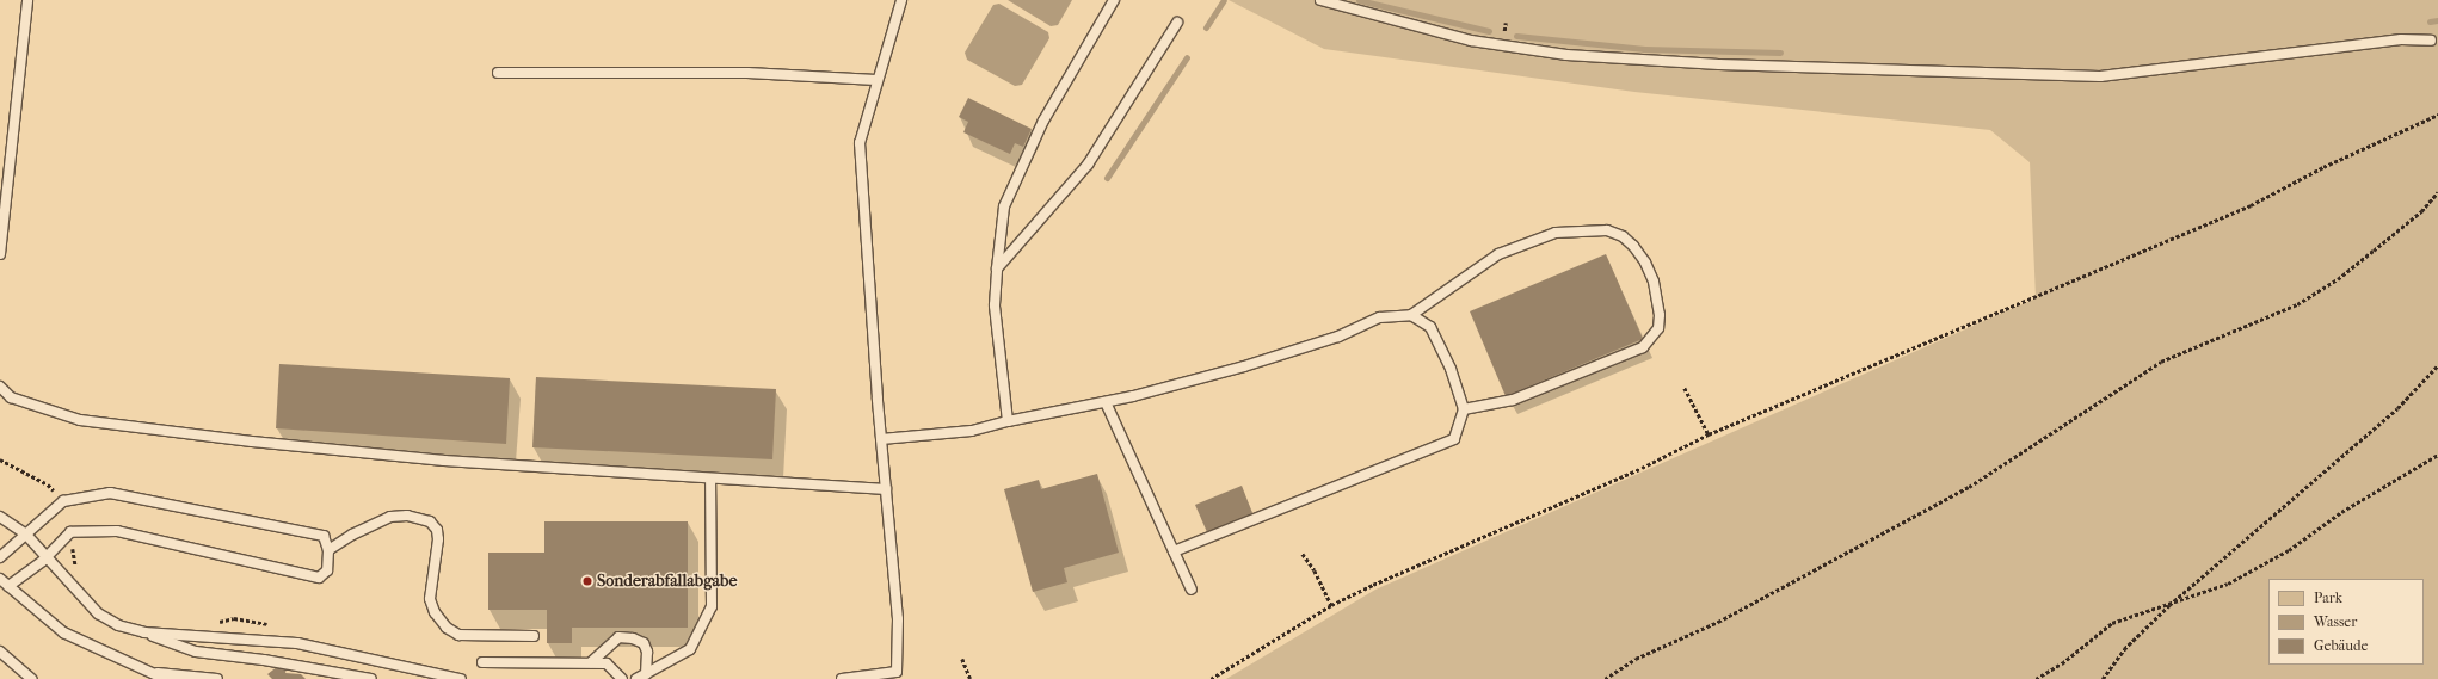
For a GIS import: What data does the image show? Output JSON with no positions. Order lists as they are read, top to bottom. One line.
{"places":["Sonderabfallabgabe"],"legend":["Park","Wasser","Gebäude"]}
